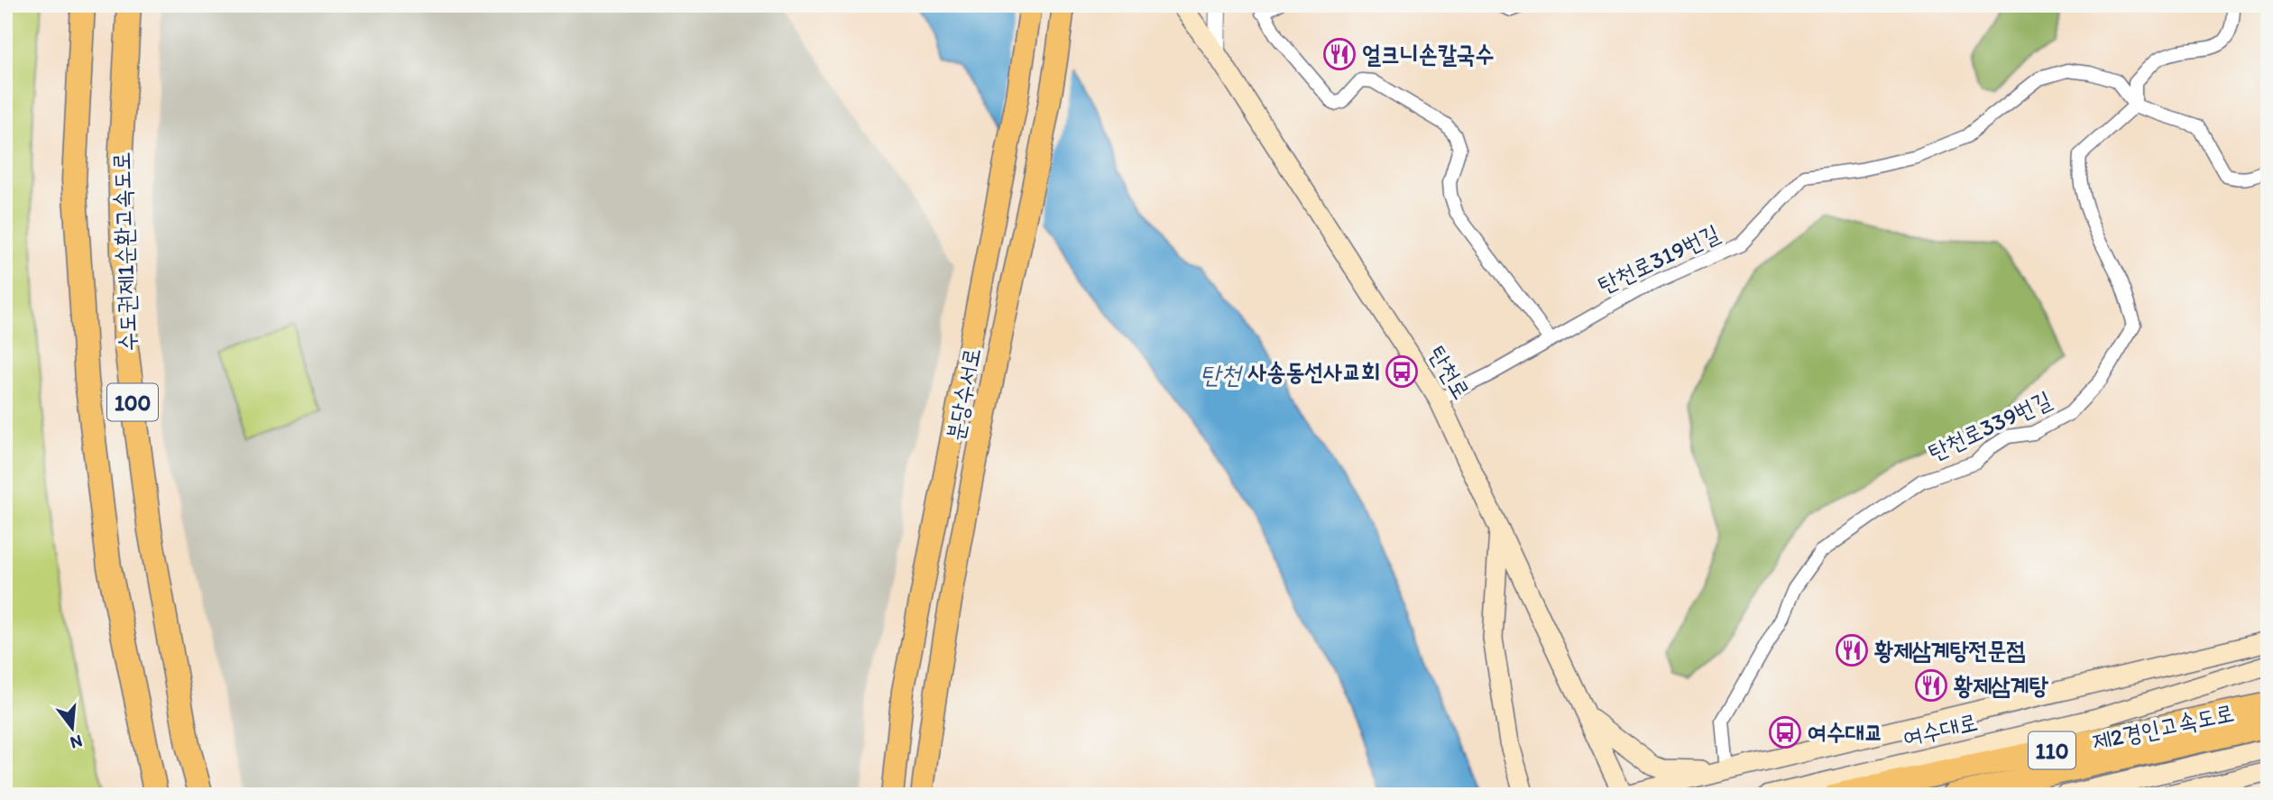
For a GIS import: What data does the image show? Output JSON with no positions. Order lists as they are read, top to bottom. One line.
{"streets":{"highway":["수도권제1순환고속도로","분당수서로","100","제2경인고속도로","110"],"main road":["탄천로","여수대로"],"street":["탄천로319번길","탄천로339번길"]},"crossings":[["탄천로319번길","탄천로"],["탄천로319번길","탄천로339번길"]],"water":["탄천"],"places":{"restaurant":["얼크니손칼국수","황제삼계탕전문점","황제삼계탕"],"bus stop":["사송동선사교회","여수대교"]},"north":"bottom"}
